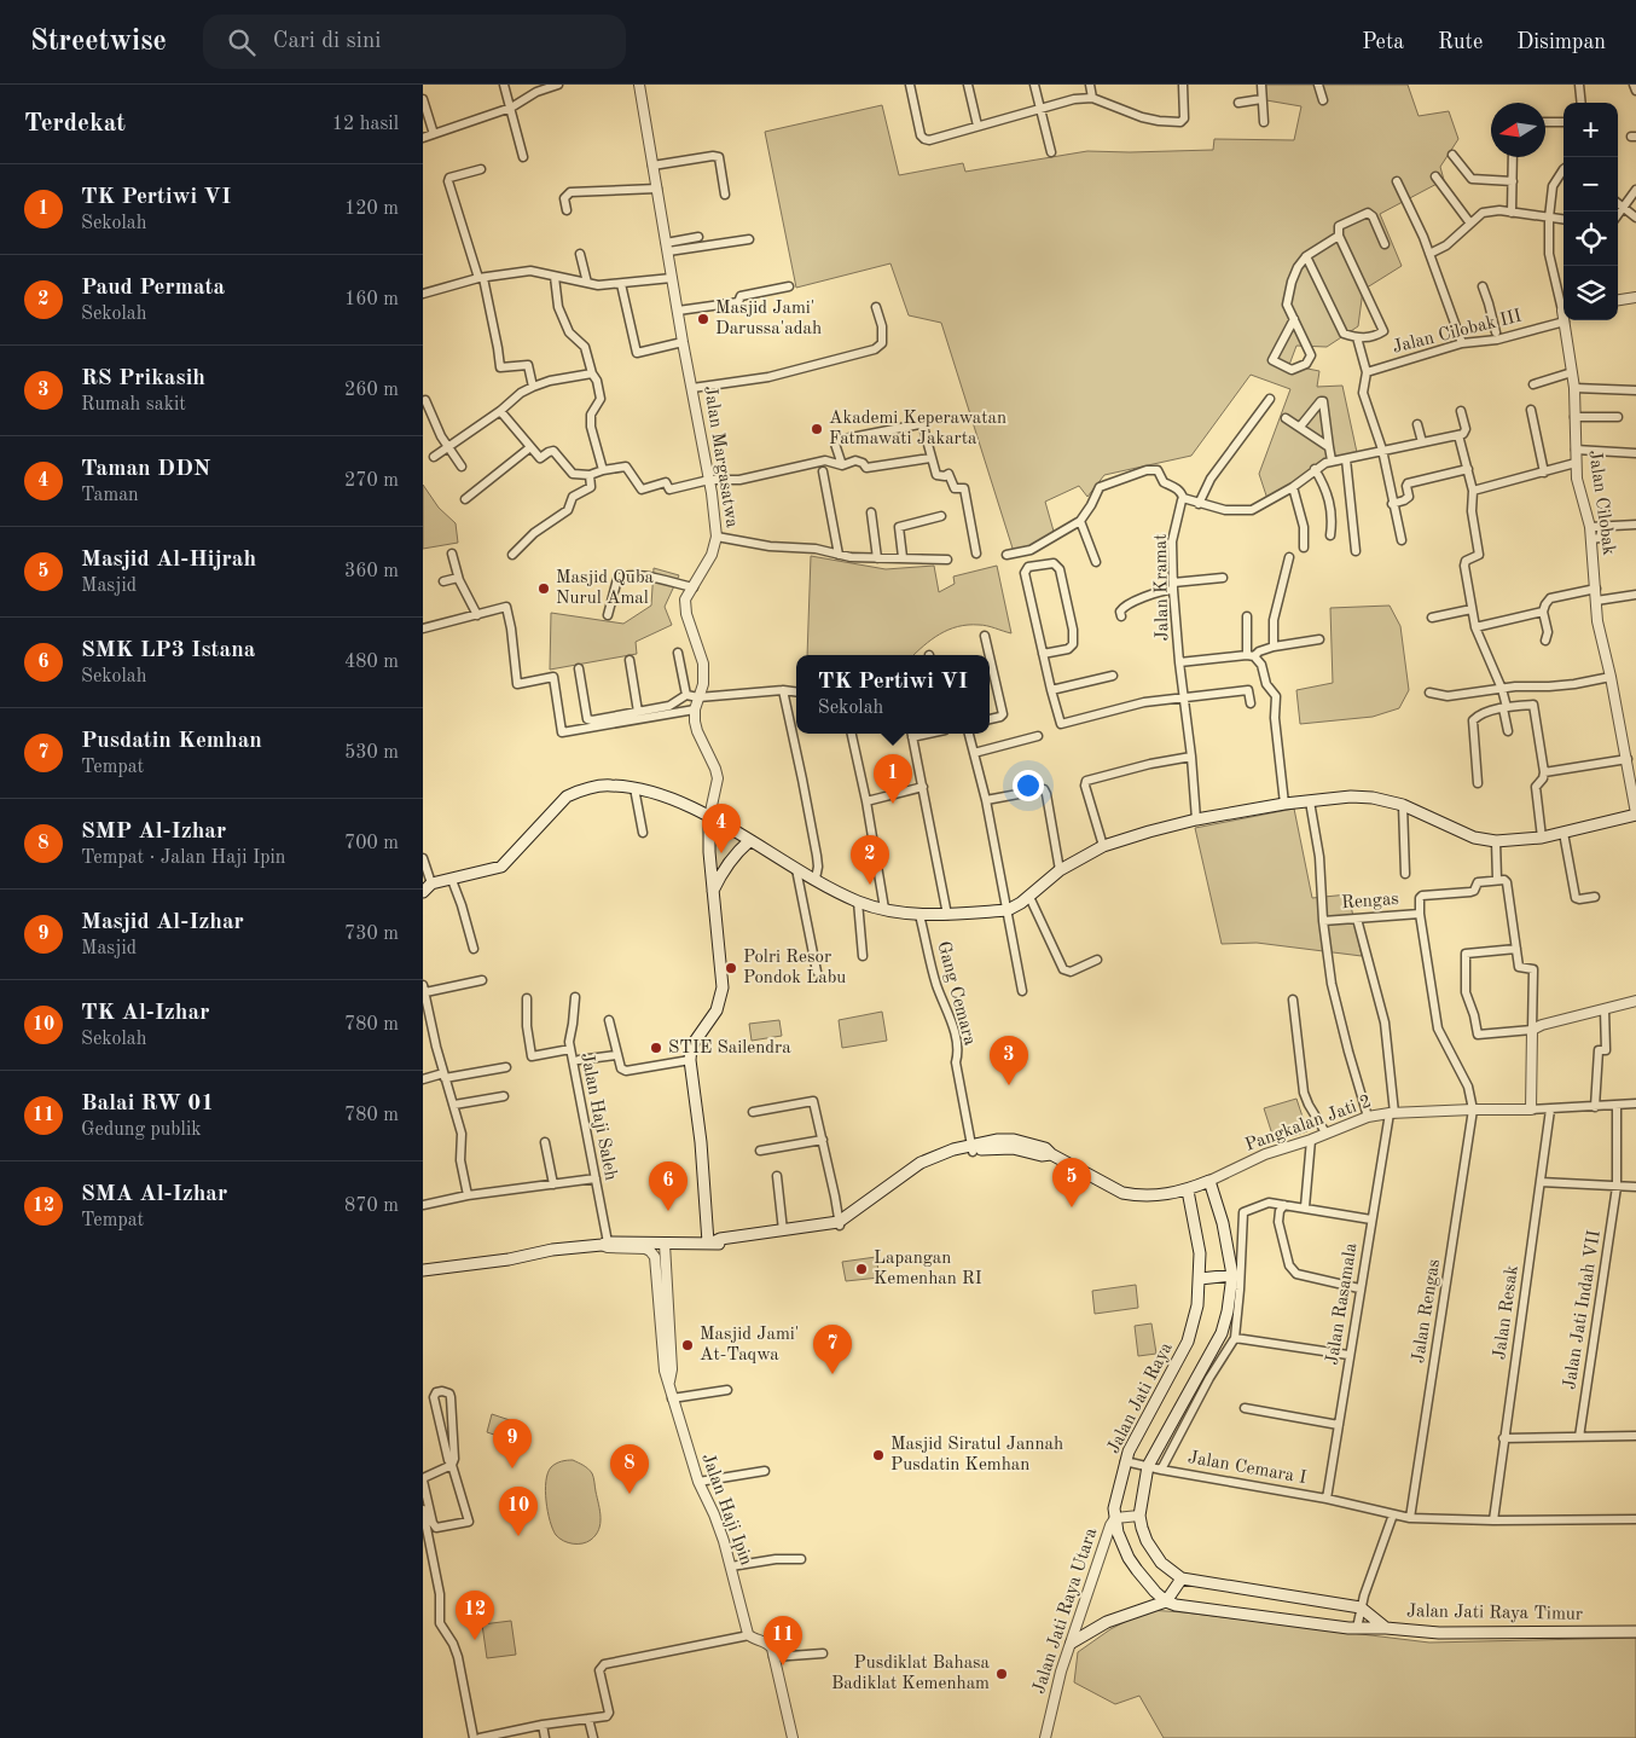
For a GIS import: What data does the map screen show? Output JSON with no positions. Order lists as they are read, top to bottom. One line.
{"streets":{"main road":["Jalan Jati Raya","Jalan Jati Raya Timur"],"street":["Jalan Cilobak III","Jalan Margasatwa","Jalan Cilobak","Jalan Kramat","Rengas","Gang Cemara","Jalan Haji Saleh","Pangkalan Jati 2","Jalan Rasamala","Jalan Jati Indah VII","Jalan Rengas","Jalan Resak","Jalan Cemara I","Jalan Haji Ipin","Jalan Jati Raya Utara"]},"crossings":[["Rengas","Jalan Rasamala"],["Jalan Haji Saleh","Jalan Haji Ipin"],["Pangkalan Jati 2","Jalan Rasamala"],["Pangkalan Jati 2","Jalan Rengas"],["Jalan Rasamala","Jalan Cemara I"],["Jalan Rengas","Jalan Cemara I"],["Jalan Resak","Jalan Cemara I"],["Jalan Jati Raya","Jalan Cemara I"],["Jalan Jati Raya","Jalan Jati Raya Utara"]],"places":["Masjid Jami' Darussa'adah","Akademi Keperawatan Fatmawati Jakarta","Masjid Quba Nurul Amal","Polri Resor Pondok Labu","STIE Sailendra","Lapangan Kemenhan RI","Masjid Jami' At-Taqwa","Masjid Siratul Jannah Pusdatin Kemhan","Pusdiklat Bahasa Badiklat Kemenham"],"north":"left","page":{"header":"Streetwise","search":"Cari di sini","nav":["Peta","Rute","Disimpan"],"heading":["Terdekat","12 hasil"],"map_buttons":["+","−"],"list":[{"mark":"1","name":"TK Pertiwi VI","note":"Sekolah","value":"120 m"},{"mark":"2","name":"Paud Permata","note":"Sekolah","value":"160 m"},{"mark":"3","name":"RS Prikasih","note":"Rumah sakit","value":"260 m"},{"mark":"4","name":"Taman DDN","note":"Taman","value":"270 m"},{"mark":"5","name":"Masjid Al-Hijrah","note":"Masjid","value":"360 m"},{"mark":"6","name":"SMK LP3 Istana","note":"Sekolah","value":"480 m"},{"mark":"7","name":"Pusdatin Kemhan","note":"Tempat","value":"530 m"},{"mark":"8","name":"SMP Al-Izhar","note":"Tempat · Jalan Haji Ipin","value":"700 m"},{"mark":"9","name":"Masjid Al-Izhar","note":"Masjid","value":"730 m"},{"mark":"10","name":"TK Al-Izhar","note":"Sekolah","value":"780 m"},{"mark":"11","name":"Balai RW 01","note":"Gedung publik","value":"780 m"},{"mark":"12","name":"SMA Al-Izhar","note":"Tempat","value":"870 m"}],"popup":["TK Pertiwi VI","Sekolah"],"pins":["1","4","2","3","5","6","7","9","8","10","12","11"]}}
